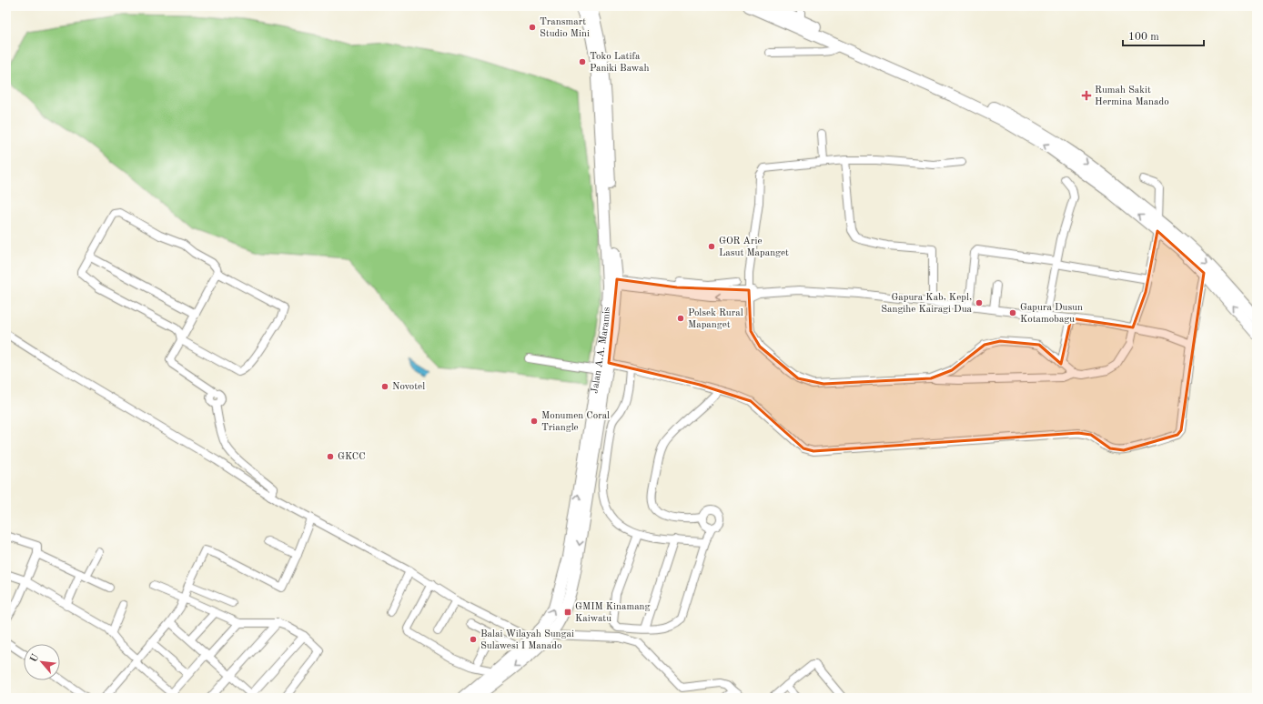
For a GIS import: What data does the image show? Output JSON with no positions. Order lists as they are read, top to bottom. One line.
{"streets":{"highway":["Jalan A.A. Maramis"]},"places":{"other":["Transmart Studio Mini","Toko Latifa Paniki Bawah","GOR Arie Lasut Mapanget","Gapura Kab, Kepl, Sangihe Kairagi Dua","Gapura Dusun Kotamobagu","Polsek Rural Mapanget","Novotel","Monumen Coral Triangle","GKCC","Balai Wilayah Sungai Sulawesi I Manado"],"health":["Rumah Sakit Hermina Manado"],"transit":["GMIM Kinamang Kaiwatu"]},"scale_bar":"100 m","north":"top left"}
